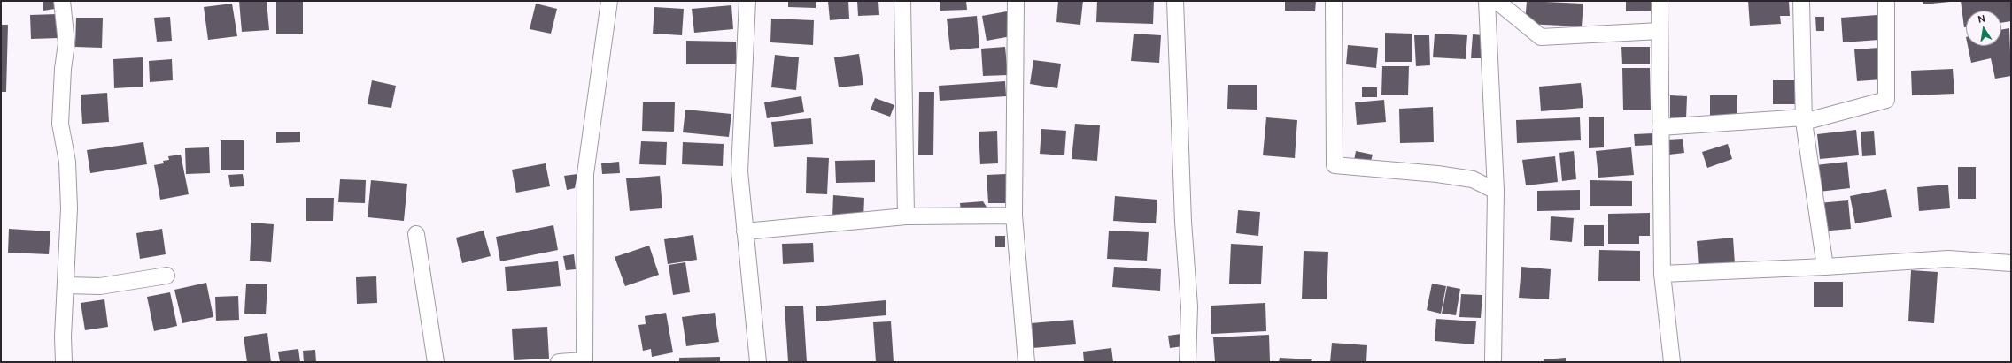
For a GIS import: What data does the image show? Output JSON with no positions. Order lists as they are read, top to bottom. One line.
{"north":"top"}
